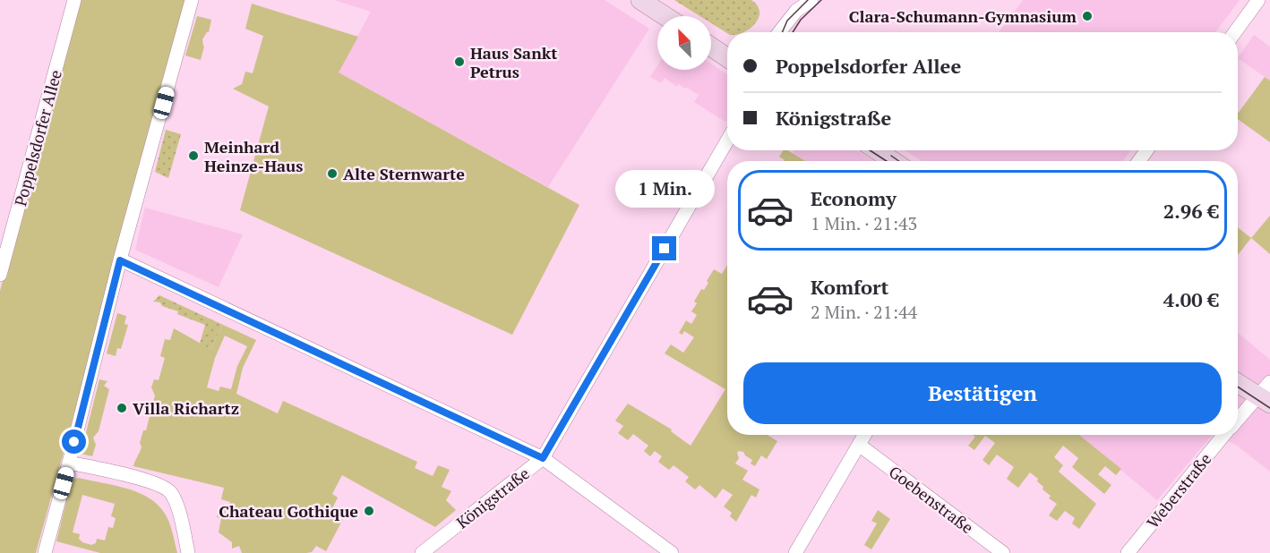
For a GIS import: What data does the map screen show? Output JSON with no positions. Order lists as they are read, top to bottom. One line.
{"streets":{"street":["Poppelsdorfer Allee","Weberstraße","Königstraße","Goebenstraße"]},"places":["Clara-Schumann-Gymnasium","Haus Sankt Petrus","Meinhard Heinze-Haus","Alte Sternwarte","Villa Richartz","Chateau Gothique"],"north":"top left","page":{"banner":["Poppelsdorfer Allee","Königstraße"],"bubble":"1 Min.","list":[{"name":"Economy","note":"1 Min. · 21:43","value":"2.96 €"},{"name":"Komfort","note":"2 Min. · 21:44","value":"4.00 €"}],"buttons":"Bestätigen"}}
